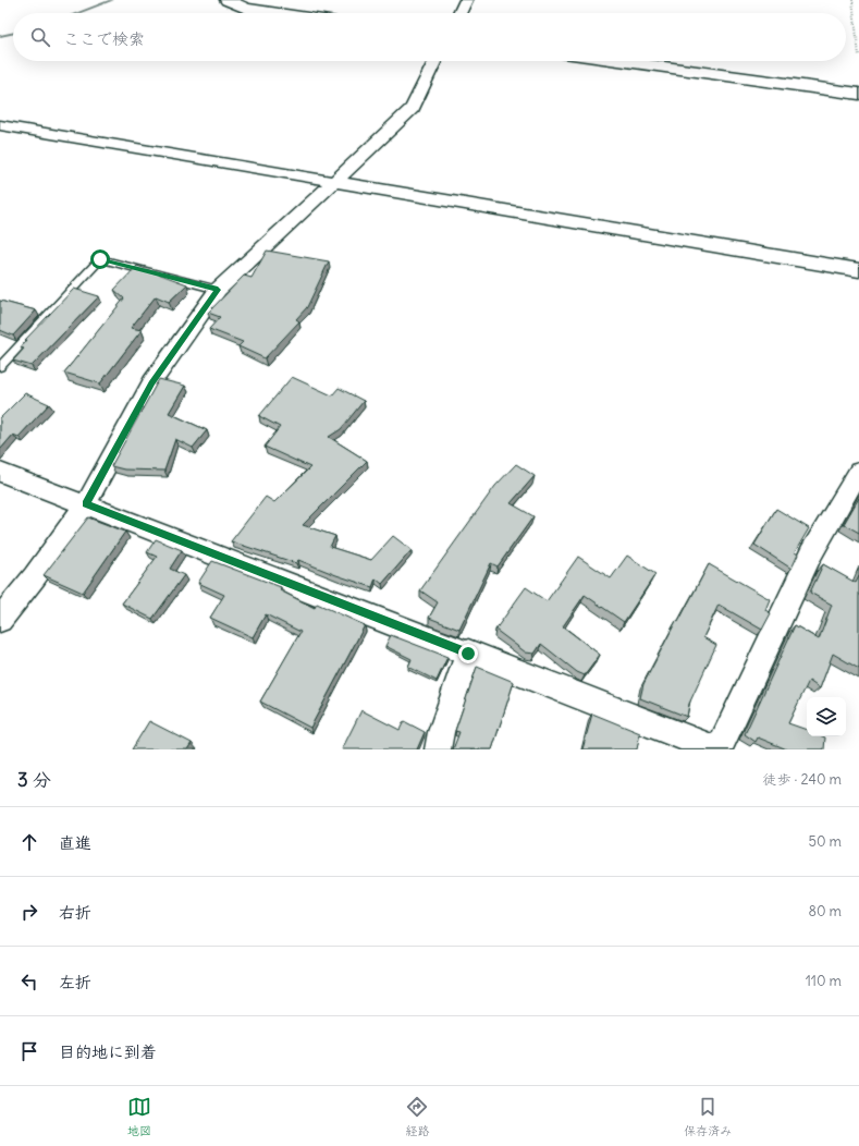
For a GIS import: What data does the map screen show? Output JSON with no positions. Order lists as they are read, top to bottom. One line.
{"page":{"search":"ここで検索","heading":["3 分","徒歩 · 240 m"],"list":[["直進","50 m"],["右折","80 m"],["左折","110 m"],"目的地に到着"],"nav":["地図","経路","保存済み"]}}
